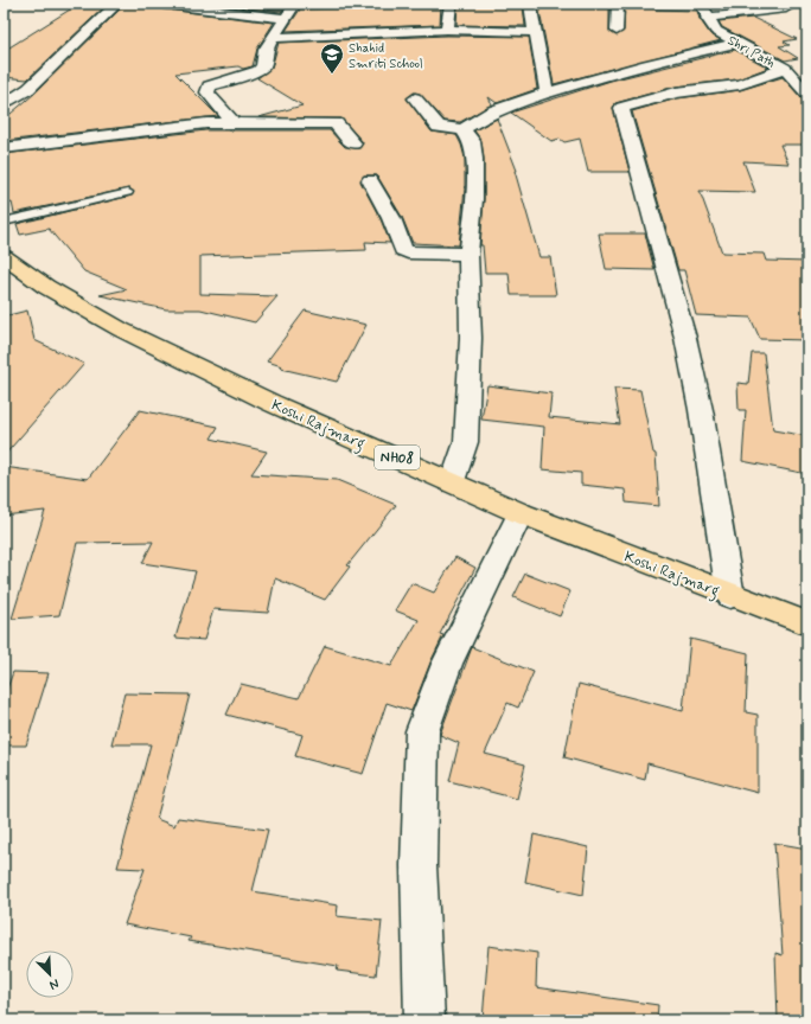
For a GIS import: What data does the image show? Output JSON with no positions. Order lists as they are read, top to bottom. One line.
{"streets":{"main road":["Koshi Rajmarg","NH08"],"street":["Shri Path"]},"places":{"school or university":["Shahid Smriti School"]},"north":"bottom right"}
